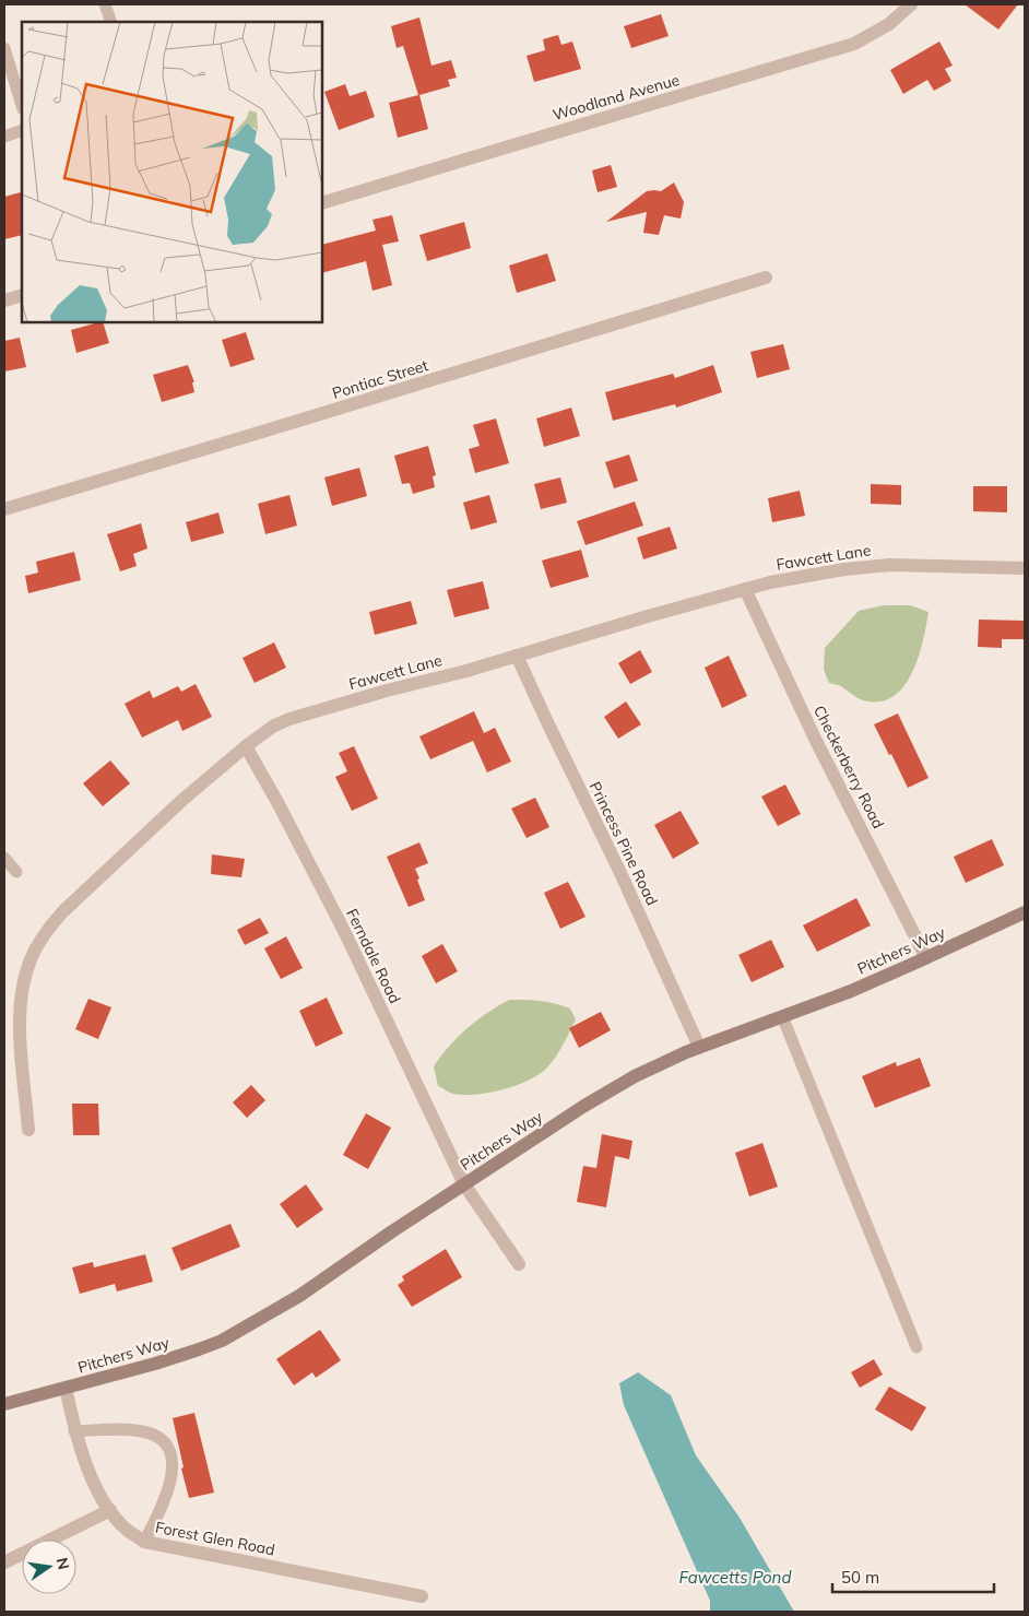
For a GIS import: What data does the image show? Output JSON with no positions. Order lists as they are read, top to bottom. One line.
{"streets":{"main road":["Pitchers Way"],"street":["Woodland Avenue","Pontiac Street","Fawcett Lane","Checkerberry Road","Princess Pine Road","Ferndale Road","Forest Glen Road"]},"crossings":[["Fawcett Lane","Checkerberry Road"],["Fawcett Lane","Princess Pine Road"],["Fawcett Lane","Ferndale Road"],["Checkerberry Road","Pitchers Way"],["Princess Pine Road","Pitchers Way"],["Pitchers Way","Ferndale Road"],["Pitchers Way","Forest Glen Road"]],"water":["Fawcetts Pond"],"scale_bar":"50 m","north":"right"}
